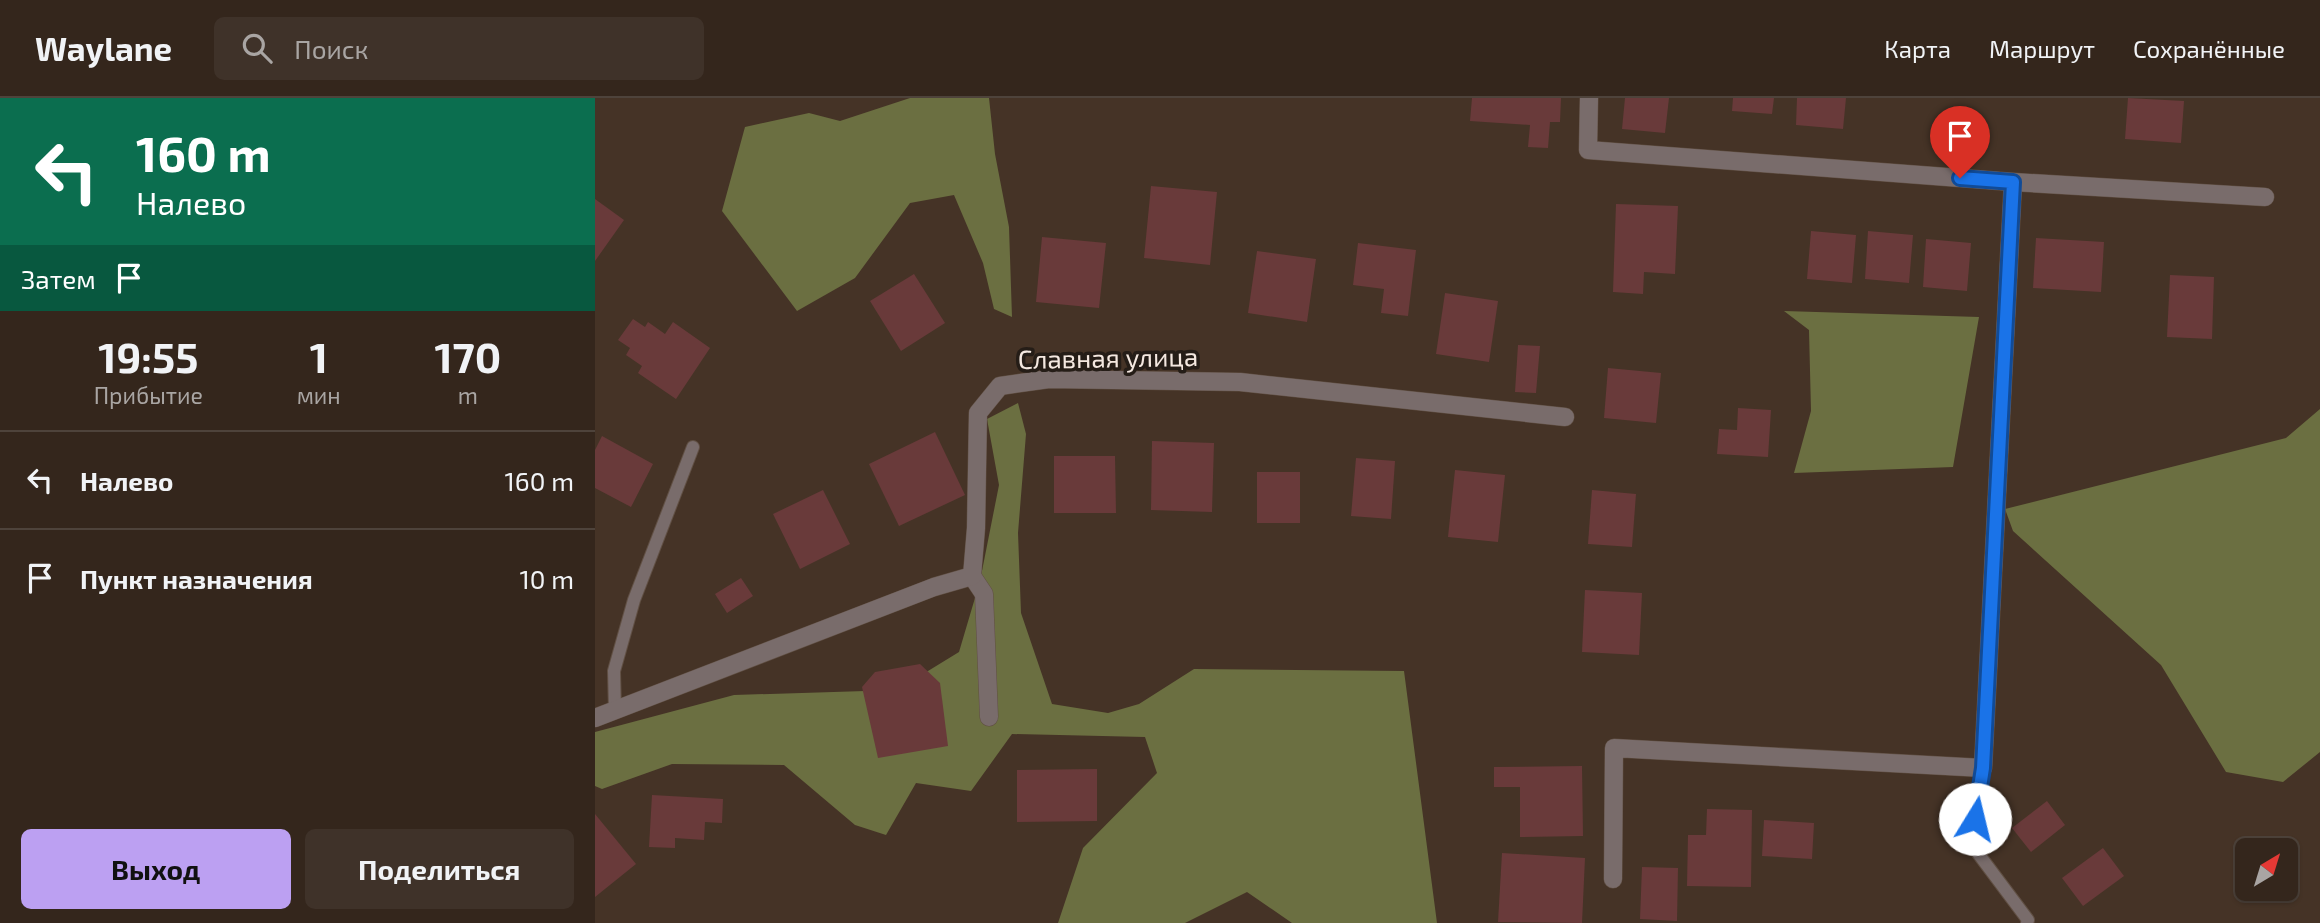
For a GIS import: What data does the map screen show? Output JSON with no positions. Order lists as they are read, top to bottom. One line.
{"streets":{"street":["Славная улица"]},"north":"top right","page":{"header":"Waylane","search":"Поиск","nav":["Карта","Маршрут","Сохранённые"],"turn":["160 m","Налево"],"then":"Затем","eta":["19:55","Прибытие","1","мин","170","m"],"list":[{"name":"Налево","value":"160 m"},{"name":"Пункт назначения","value":"10 m"}],"buttons":["Выход","Поделиться"]}}
